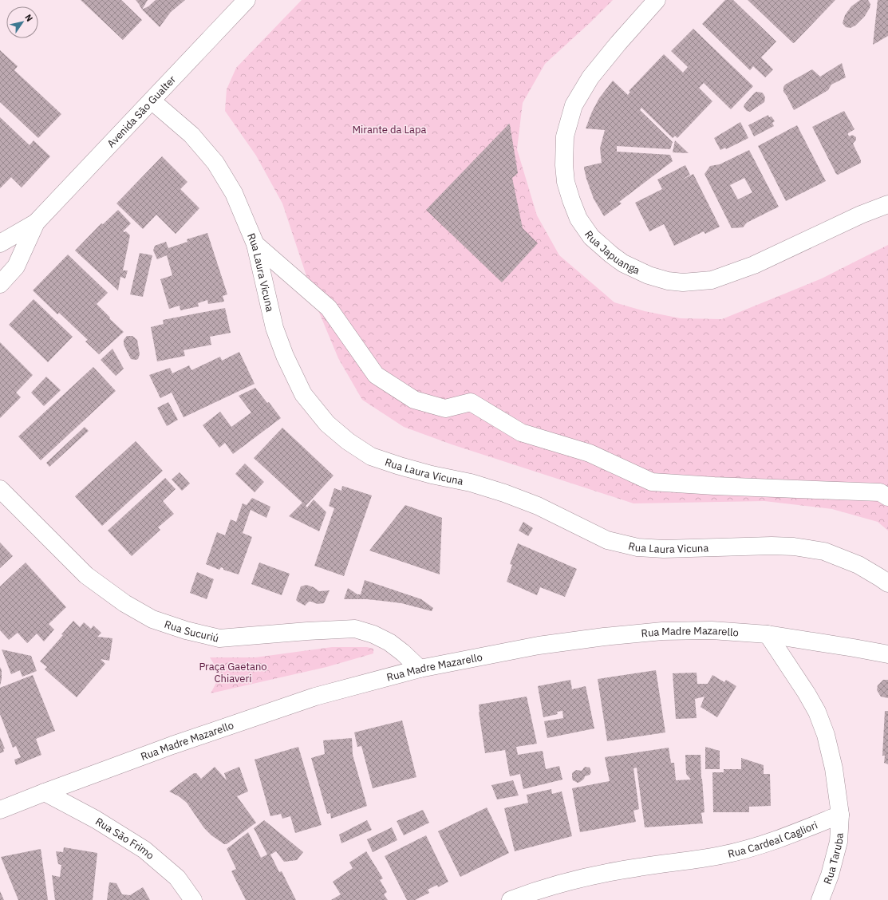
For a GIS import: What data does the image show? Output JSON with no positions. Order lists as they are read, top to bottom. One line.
{"streets":{"street":["Avenida São Gualter","Rua Japuanga","Rua Laura Vicuna","Rua Sucuriú","Rua Madre Mazarello","Rua São Frimo","Rua Cardeal Cagliori","Rua Taruba"]},"crossings":[["Avenida São Gualter","Rua Laura Vicuna"],["Rua Sucuriú","Rua Madre Mazarello"],["Rua Madre Mazarello","Rua São Frimo"],["Rua Cardeal Cagliori","Rua Taruba"]],"parks":["Mirante da Lapa","Praça Gaetano Chiaveri"],"north":"top right"}
